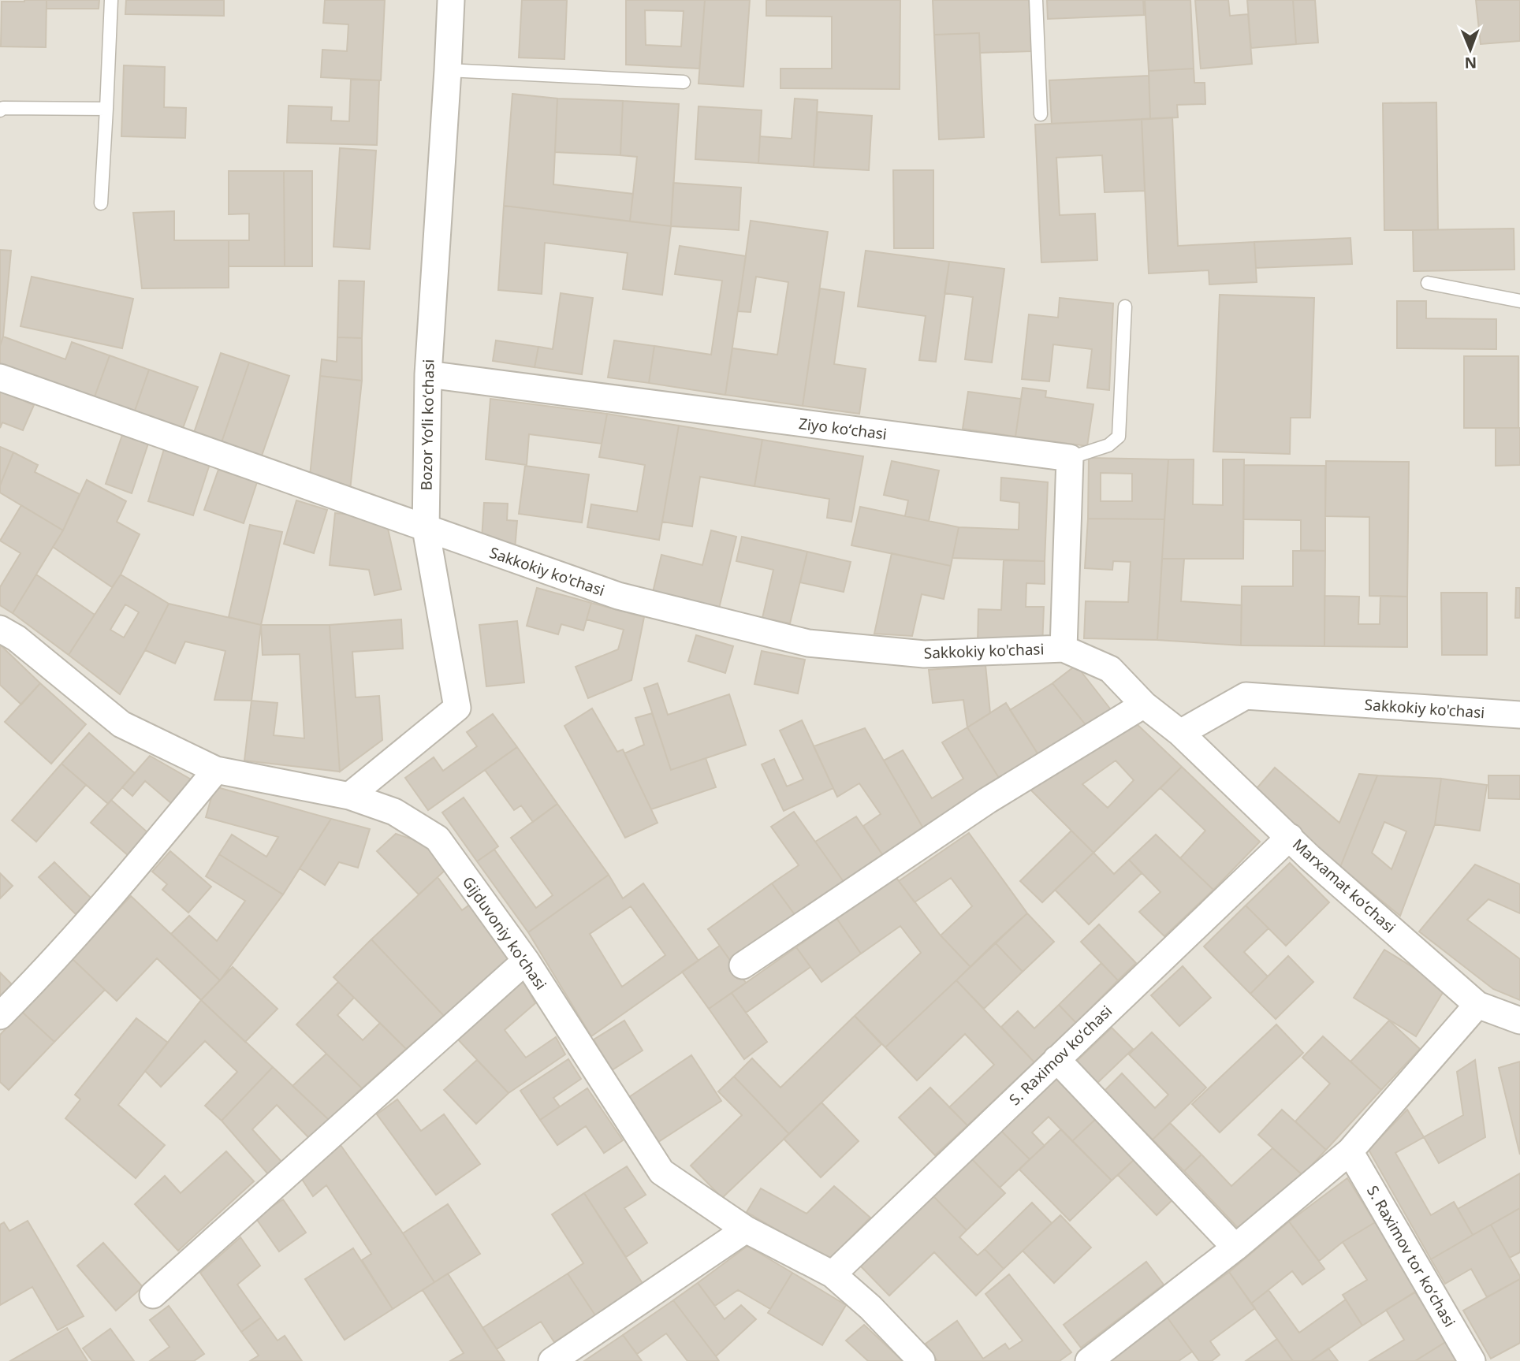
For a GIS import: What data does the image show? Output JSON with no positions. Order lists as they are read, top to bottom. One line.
{"streets":{"street":["Bozor Yoʻli koʻchasi","Ziyo koʻchasi","Sakkokiy ko'chasi","Marxamat koʻchasi","Gijduvoniy ko'chasi","S. Raximov koʻchasi","S. Raximov tor koʻchasi"]},"crossings":[["Bozor Yoʻli koʻchasi","Ziyo koʻchasi"],["Bozor Yoʻli koʻchasi","Sakkokiy ko'chasi"],["Bozor Yoʻli koʻchasi","Gijduvoniy ko'chasi"],["Sakkokiy ko'chasi","Marxamat koʻchasi"],["Marxamat koʻchasi","S. Raximov koʻchasi"],["Gijduvoniy ko'chasi","S. Raximov koʻchasi"]],"north":"bottom"}
